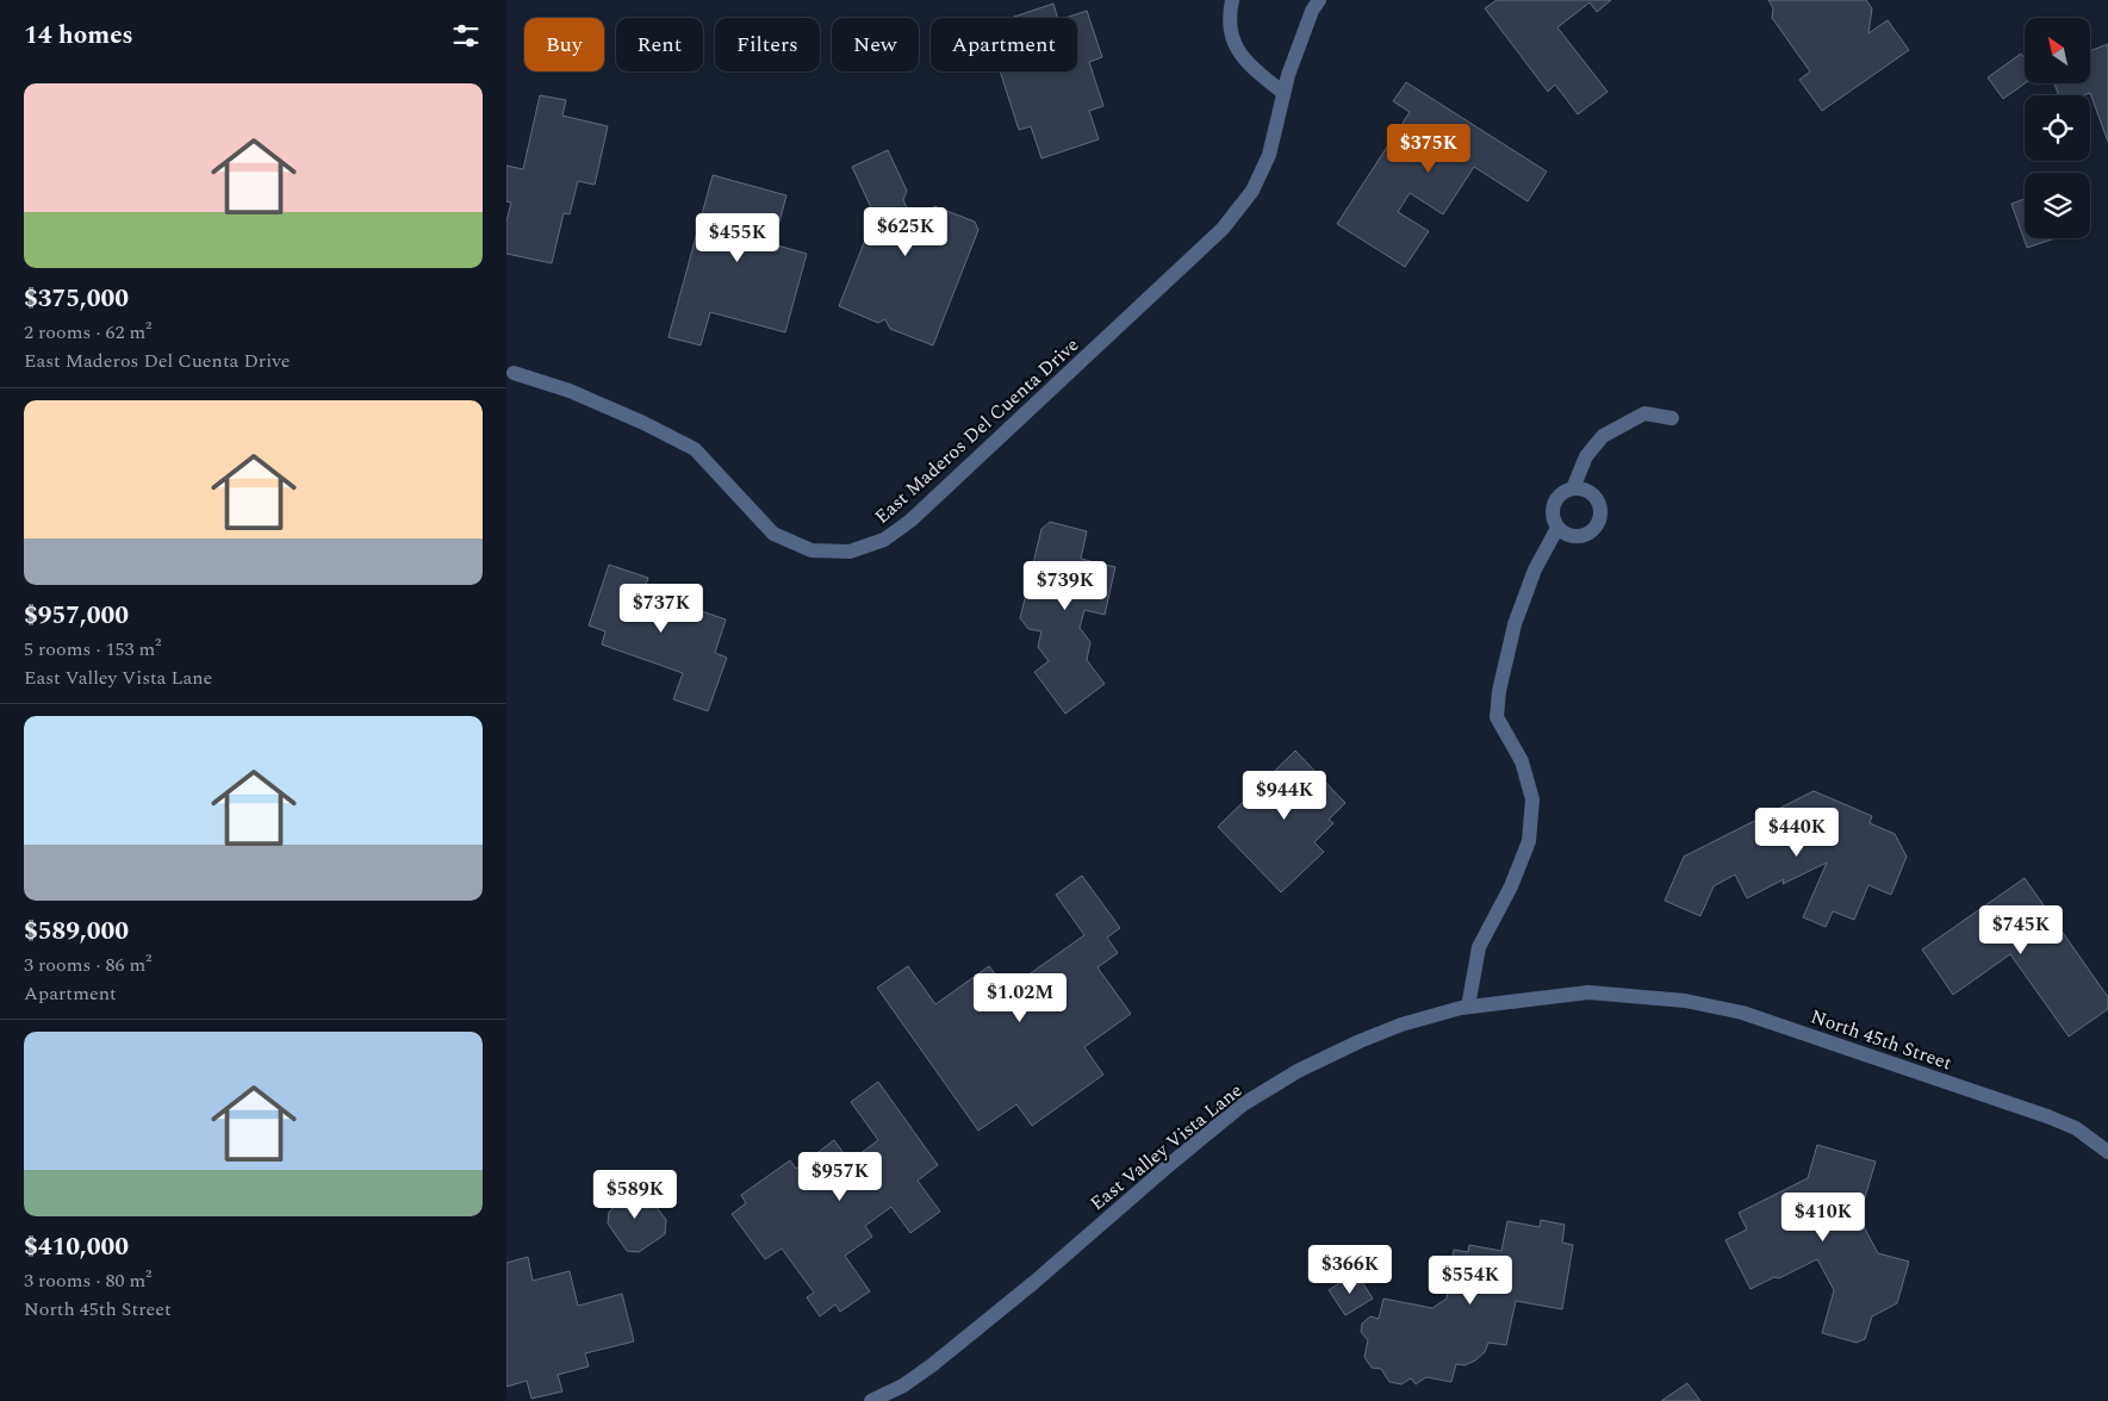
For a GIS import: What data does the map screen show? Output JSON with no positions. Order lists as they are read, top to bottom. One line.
{"streets":{"street":["East Maderos Del Cuenta Drive","North 45th Street","East Valley Vista Lane"]},"crossings":[["North 45th Street","East Valley Vista Lane"]],"north":"top left","page":{"heading":"14 homes","chip":["Buy","Rent","Filters","New","Apartment"],"list":[{"name":"$375,000","note":"2 rooms · 62 m² · East Maderos Del Cuenta Drive"},{"name":"$957,000","note":"5 rooms · 153 m² · East Valley Vista Lane"},{"name":"$589,000","note":"3 rooms · 86 m² · Apartment"},{"name":"$410,000","note":"3 rooms · 80 m² · North 45th Street"}],"price":["$375K","$625K","$455K","$739K","$737K","$944K","$440K","$745K","$1.02M","$957K","$589K","$410K","$366K","$554K"]}}
